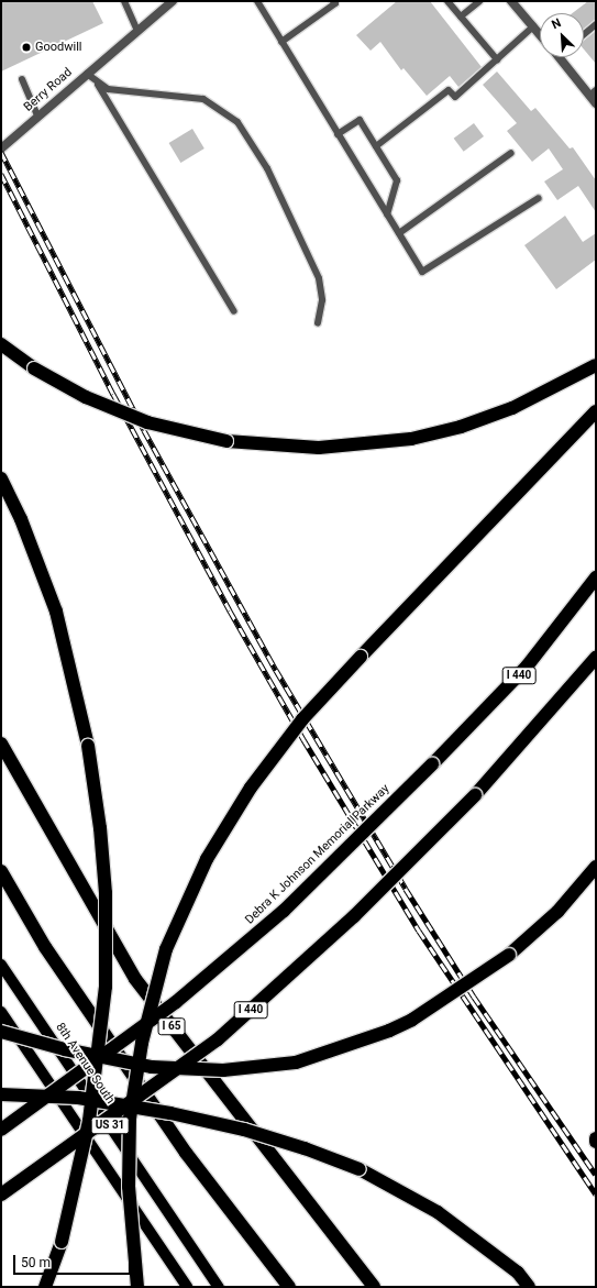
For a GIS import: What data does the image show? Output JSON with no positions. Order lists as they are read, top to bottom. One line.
{"streets":{"highway":["I 440","Debra K Johnson Memorial Parkway","I 65"],"main road":["8th Avenue South","US 31"],"street":["Berry Road"]},"places":["Goodwill"],"scale_bar":"50 m","north":"top left"}
